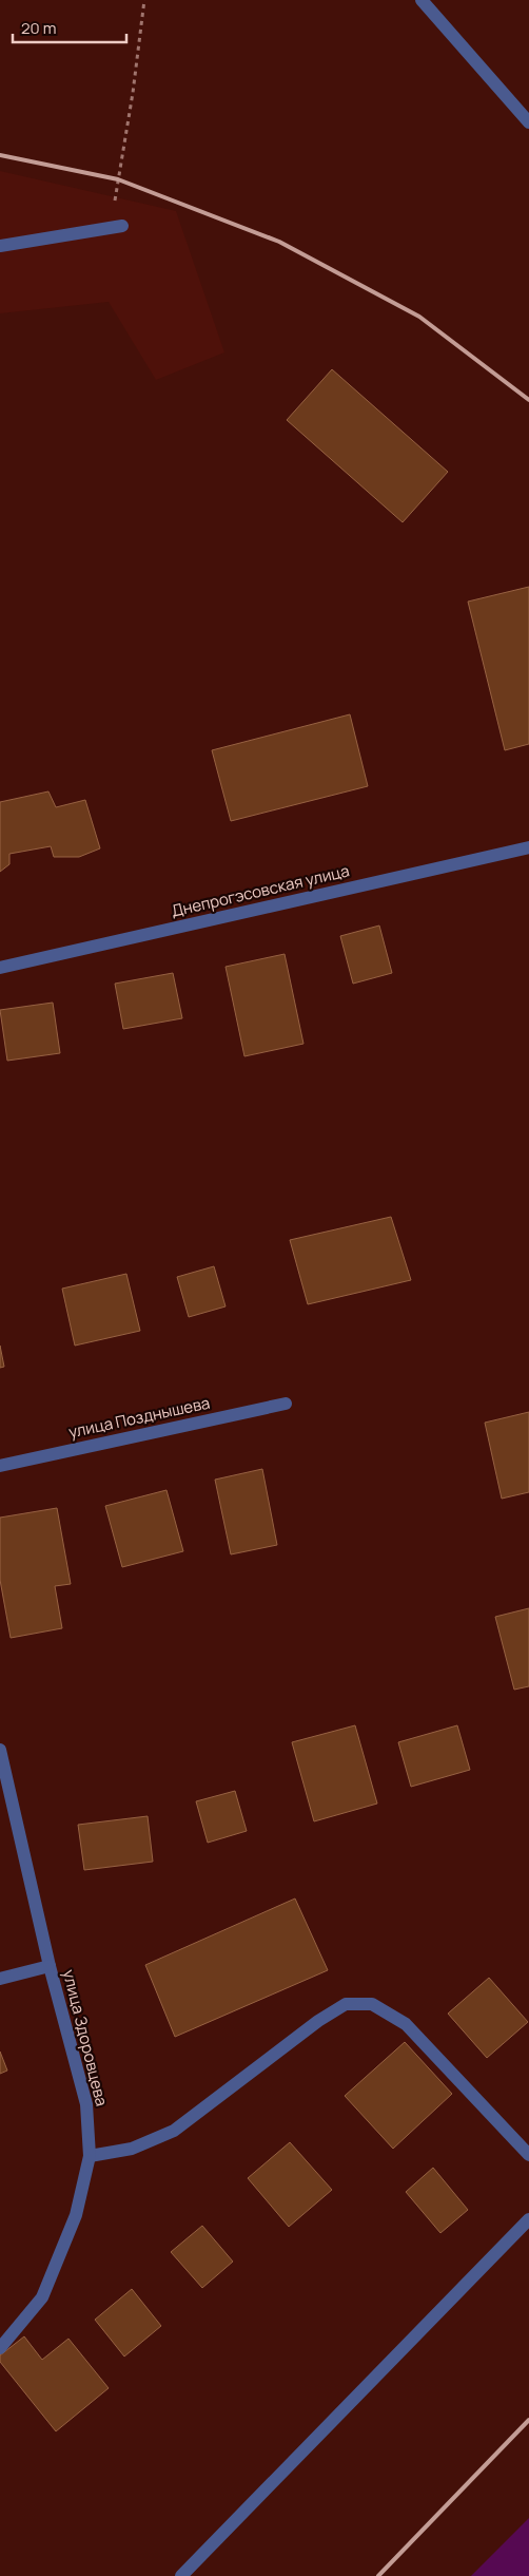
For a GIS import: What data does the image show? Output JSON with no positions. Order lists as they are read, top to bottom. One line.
{"streets":{"street":["Днепрогэсовская улица","улица Позднышева","улица Здоровцева"]},"scale_bar":"20 m"}
